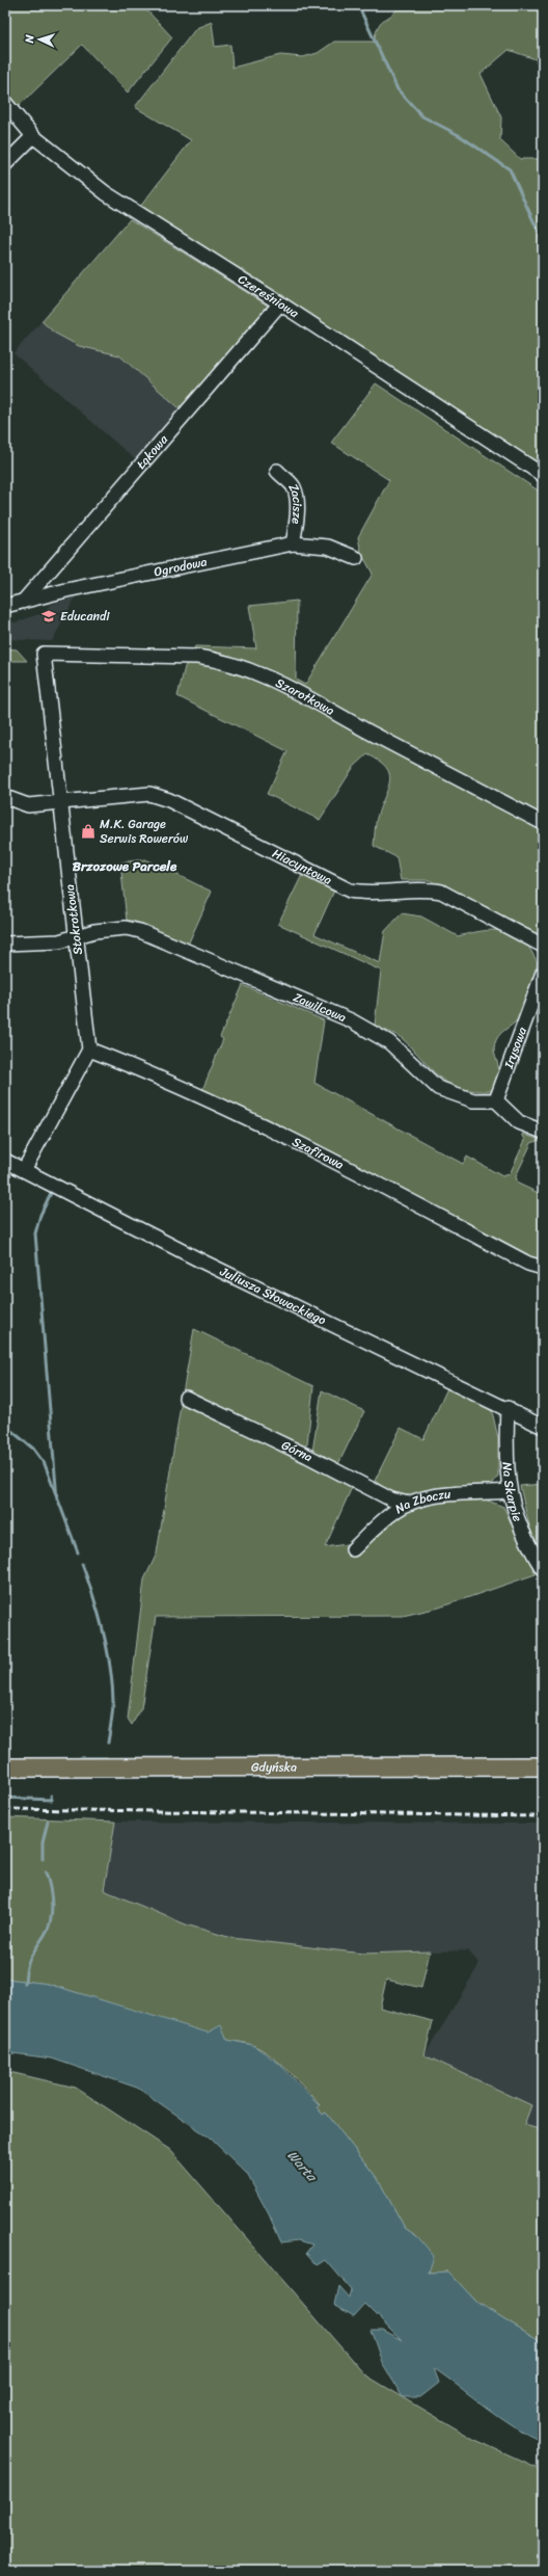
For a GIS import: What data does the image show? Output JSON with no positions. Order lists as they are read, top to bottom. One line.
{"streets":{"main road":["Gdyńska"],"street":["Czereśniowa","Łąkowa","Zacisze","Ogrodowa","Szarotkowa","Hiacyntowa","Stokrotkowa","Zawilcowa","Irysowa","Szafirowa","Juliusza Słowackiego","Górna","Na Skarpie","Na Zboczu"]},"crossings":[["Czereśniowa","Łąkowa"],["Łąkowa","Ogrodowa"],["Zacisze","Ogrodowa"],["Szarotkowa","Stokrotkowa"],["Hiacyntowa","Stokrotkowa"],["Stokrotkowa","Zawilcowa"],["Stokrotkowa","Szafirowa"],["Zawilcowa","Irysowa"],["Juliusza Słowackiego","Na Skarpie"],["Górna","Na Zboczu"],["Na Skarpie","Na Zboczu"]],"districts":["Brzozowe Parcele"],"water":["Warta"],"places":{"school or university":["Educandi"],"shop":["M.K. Garage Serwis Rowerów"]},"north":"left"}
